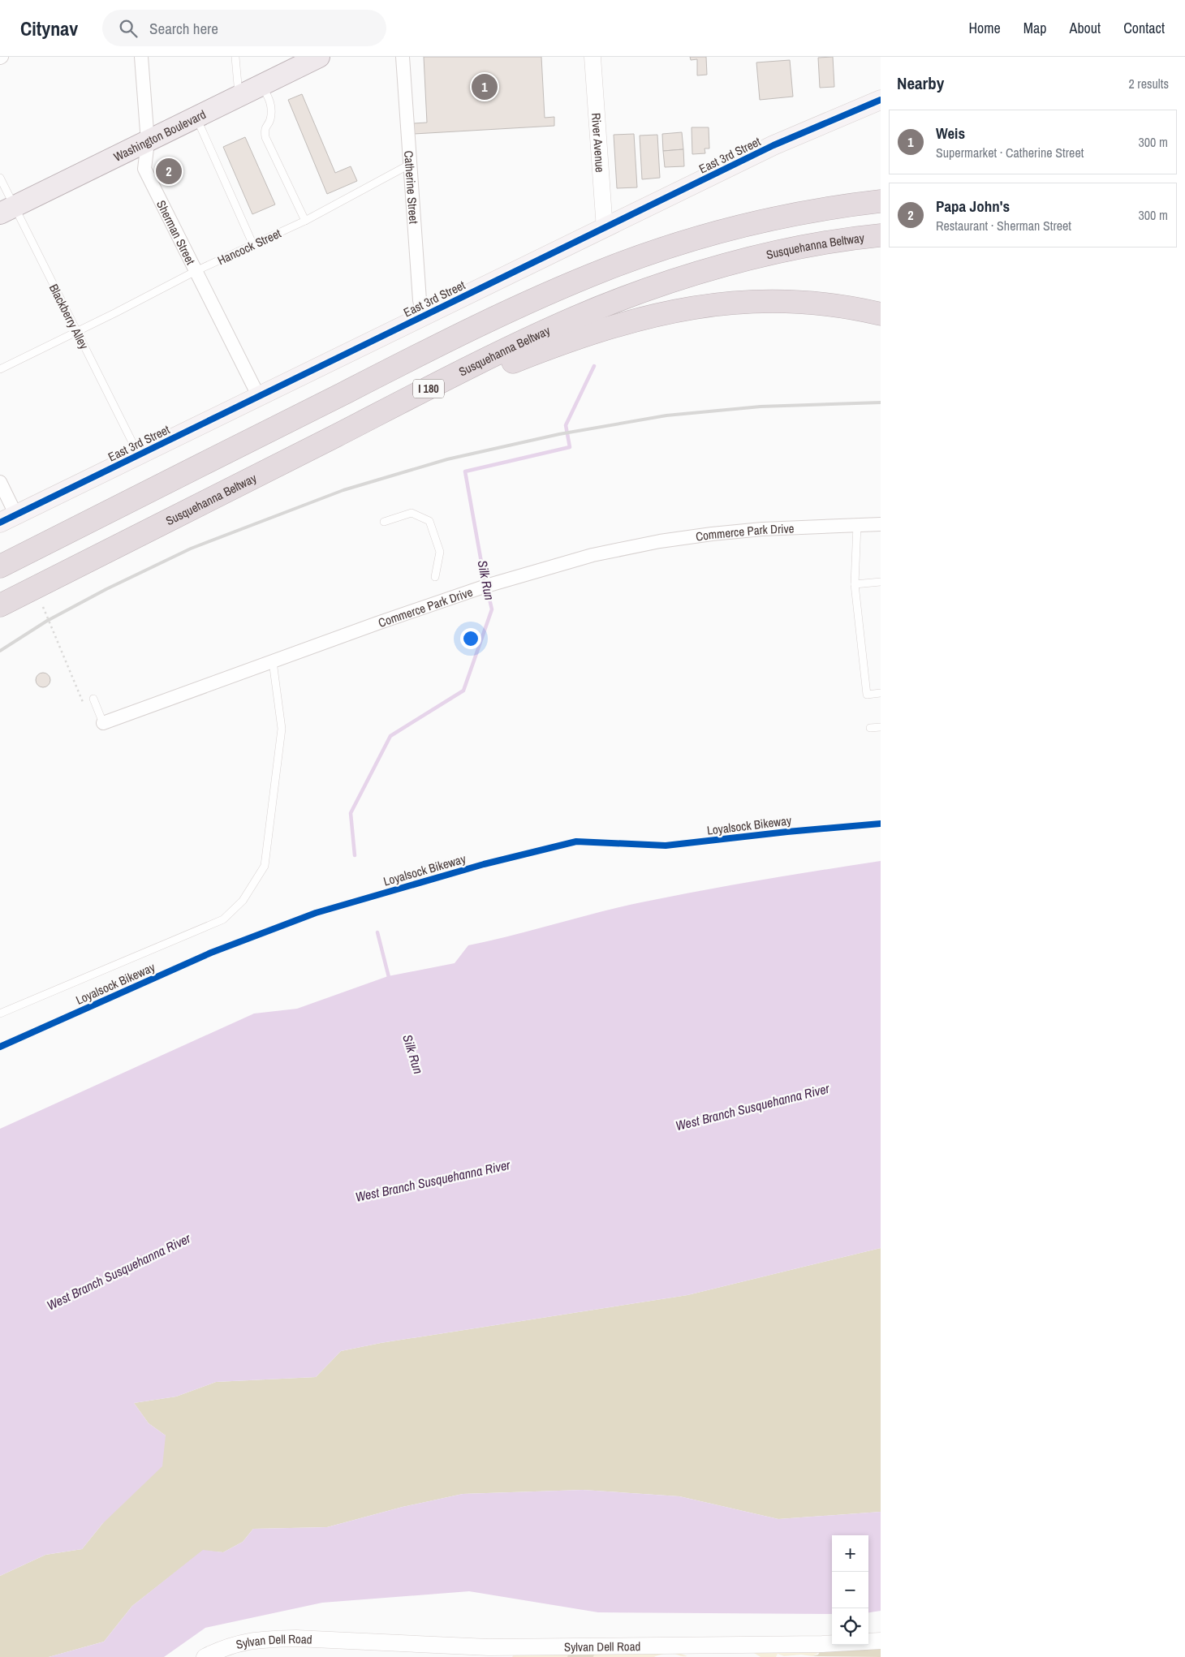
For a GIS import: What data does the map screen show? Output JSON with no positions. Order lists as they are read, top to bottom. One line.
{"streets":{"highway":["Susquehanna Beltway","I 180"],"main road":["Washington Boulevard","East 3rd Street"],"street":["River Avenue","Catherine Street","Sherman Street","Commerce Park Drive","Sylvan Dell Road"],"lane":["Hancock Street","Blackberry Alley"],"cycle path":["Loyalsock Bikeway"]},"crossings":[["Washington Boulevard","Sherman Street"],["Washington Boulevard","Blackberry Alley"],["River Avenue","East 3rd Street"],["East 3rd Street","Catherine Street"],["East 3rd Street","Sherman Street"],["East 3rd Street","Blackberry Alley"],["Catherine Street","Hancock Street"],["Sherman Street","Hancock Street"],["Hancock Street","Blackberry Alley"]],"water":["Silk Run","West Branch Susquehanna River"],"page":{"header":"Citynav","search":"Search here","nav":["Home","Map","About","Contact"],"heading":["Nearby","2 results"],"pins":["1","2"],"list":[{"mark":"1","name":"Weis","note":"Supermarket · Catherine Street","value":"300 m"},{"mark":"2","name":"Papa John's","note":"Restaurant · Sherman Street","value":"300 m"}],"map_buttons":["+","−"]}}
